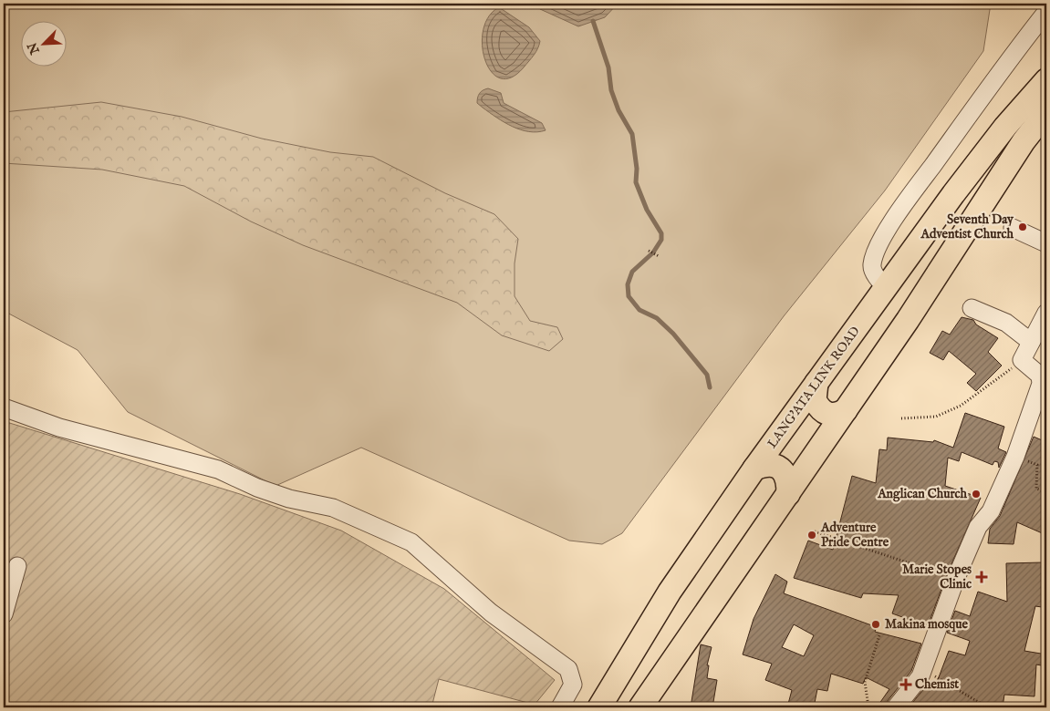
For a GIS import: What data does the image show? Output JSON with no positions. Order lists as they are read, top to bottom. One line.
{"streets":{"main road":["LANG'ATA LINK ROAD"]},"places":{"other":["Seventh Day Adventist Church","Anglican Church","Adventure Pride Centre","Makina mosque"],"health":["Marie Stopes Clinic","Chemist"]},"north":"bottom left"}
